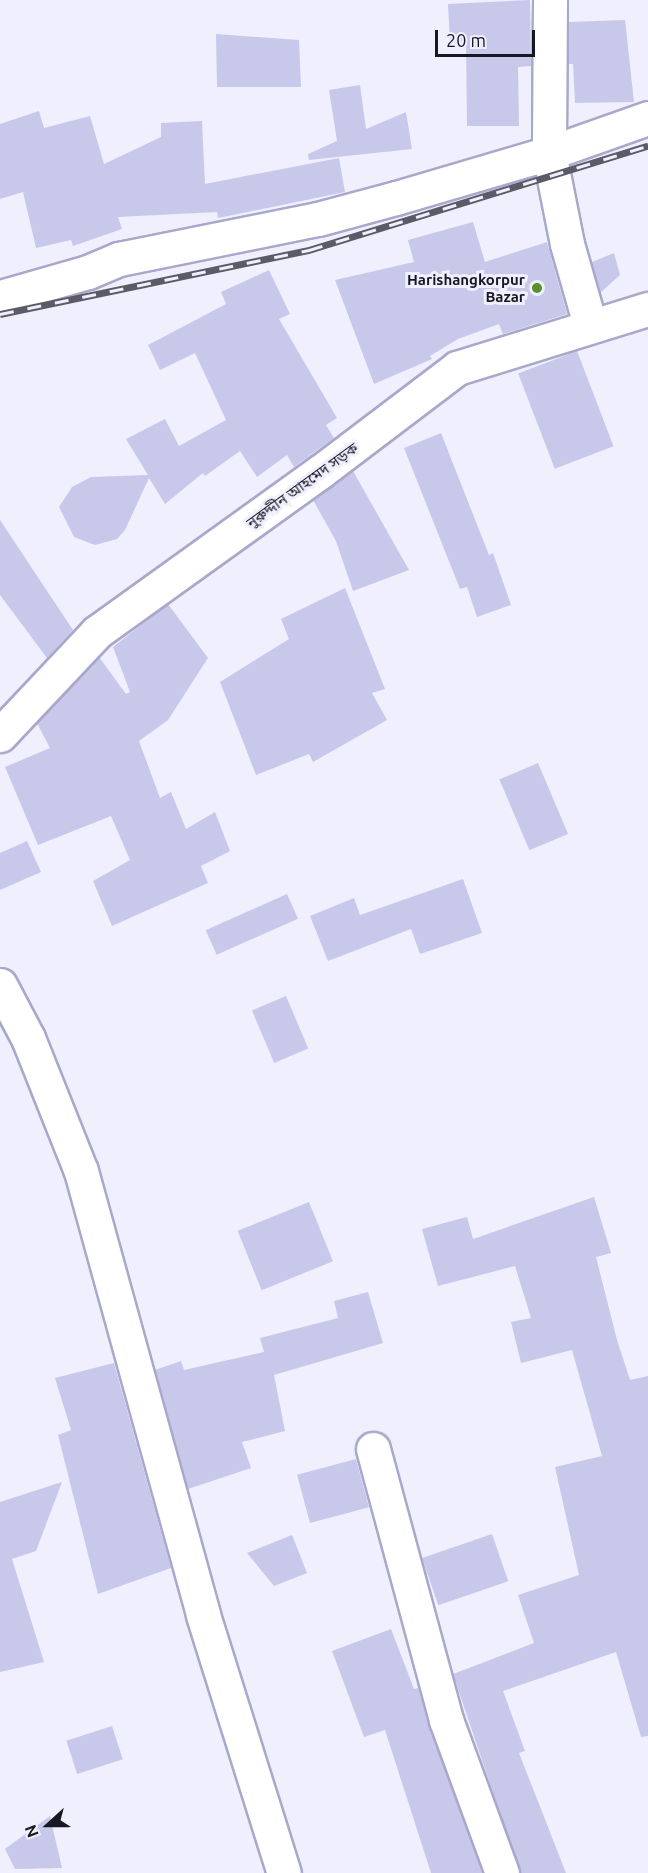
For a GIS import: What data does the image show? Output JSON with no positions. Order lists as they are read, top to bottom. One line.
{"streets":{"street":["নুরুদ্দীন আহমেদ সড়ক"]},"places":["Harishangkorpur Bazar"],"scale_bar":"20 m","north":"left"}
